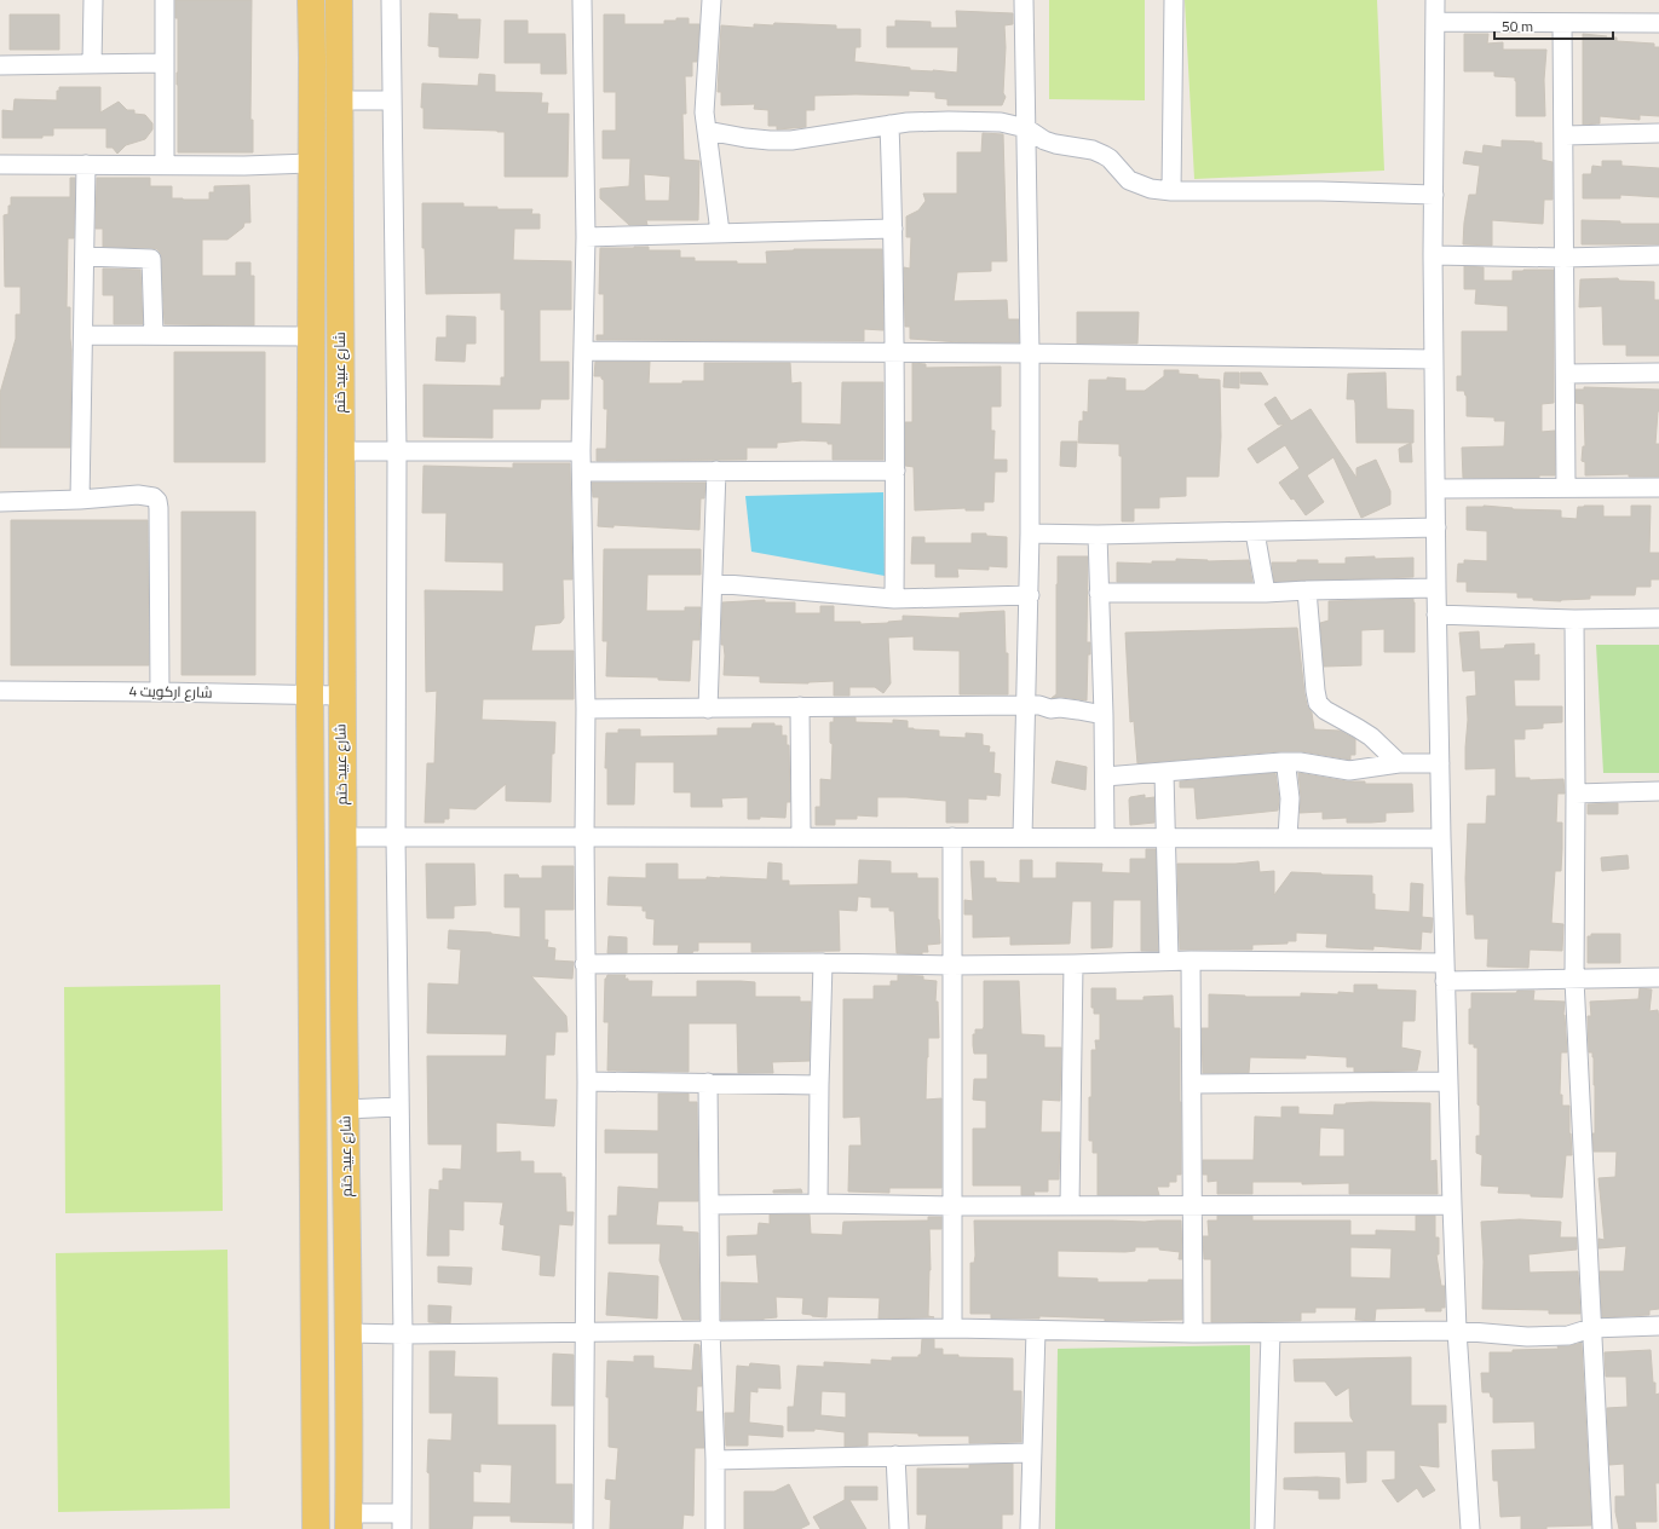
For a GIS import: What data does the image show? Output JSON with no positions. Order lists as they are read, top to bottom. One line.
{"streets":{"main road":["شارع عبيد ختم"],"street":["شارع اركويت 4"]},"crossings":[["شارع عبيد ختم","شارع اركويت 4"]],"scale_bar":"50 m"}
